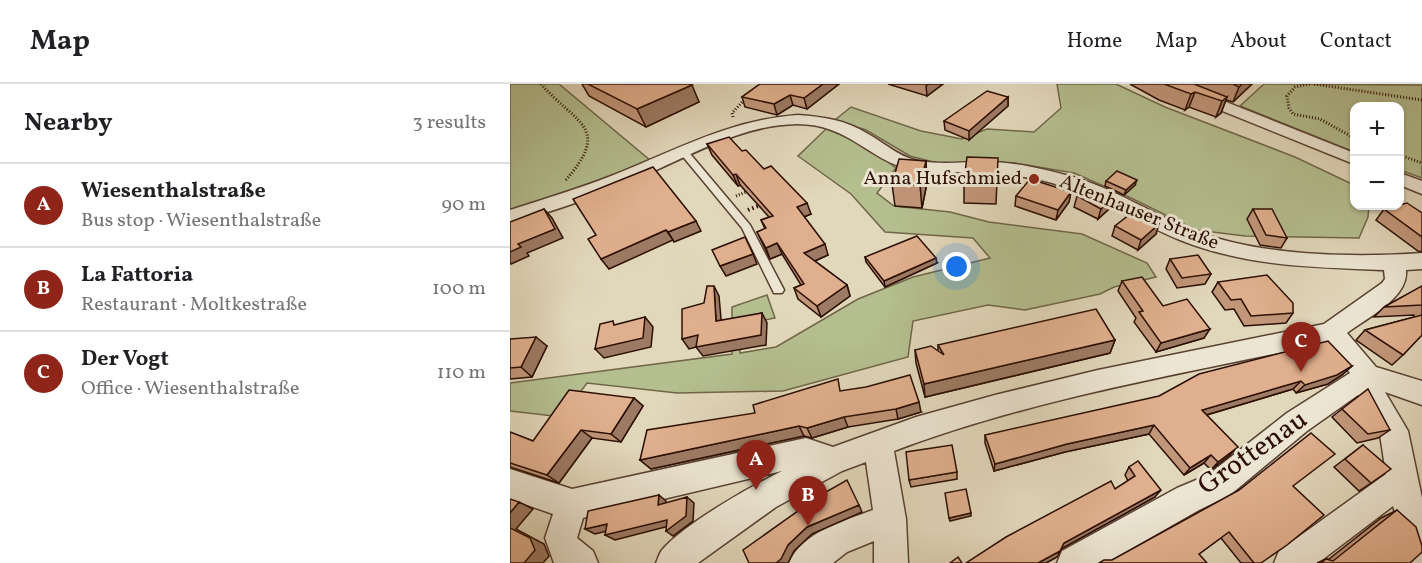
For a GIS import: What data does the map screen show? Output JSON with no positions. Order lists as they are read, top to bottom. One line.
{"streets":{"street":["Altenhauser Straße","Grottenau"]},"places":["Anna Hufschmied"],"page":{"header":"Map","nav":["Home","Map","About","Contact"],"heading":["Nearby","3 results"],"map_buttons":["+","−"],"list":[{"mark":"A","name":"Wiesenthalstraße","note":"Bus stop · Wiesenthalstraße","value":"90 m"},{"mark":"B","name":"La Fattoria","note":"Restaurant · Moltkestraße","value":"100 m"},{"mark":"C","name":"Der Vogt","note":"Office · Wiesenthalstraße","value":"110 m"}],"pins":["C","A","B"]}}
